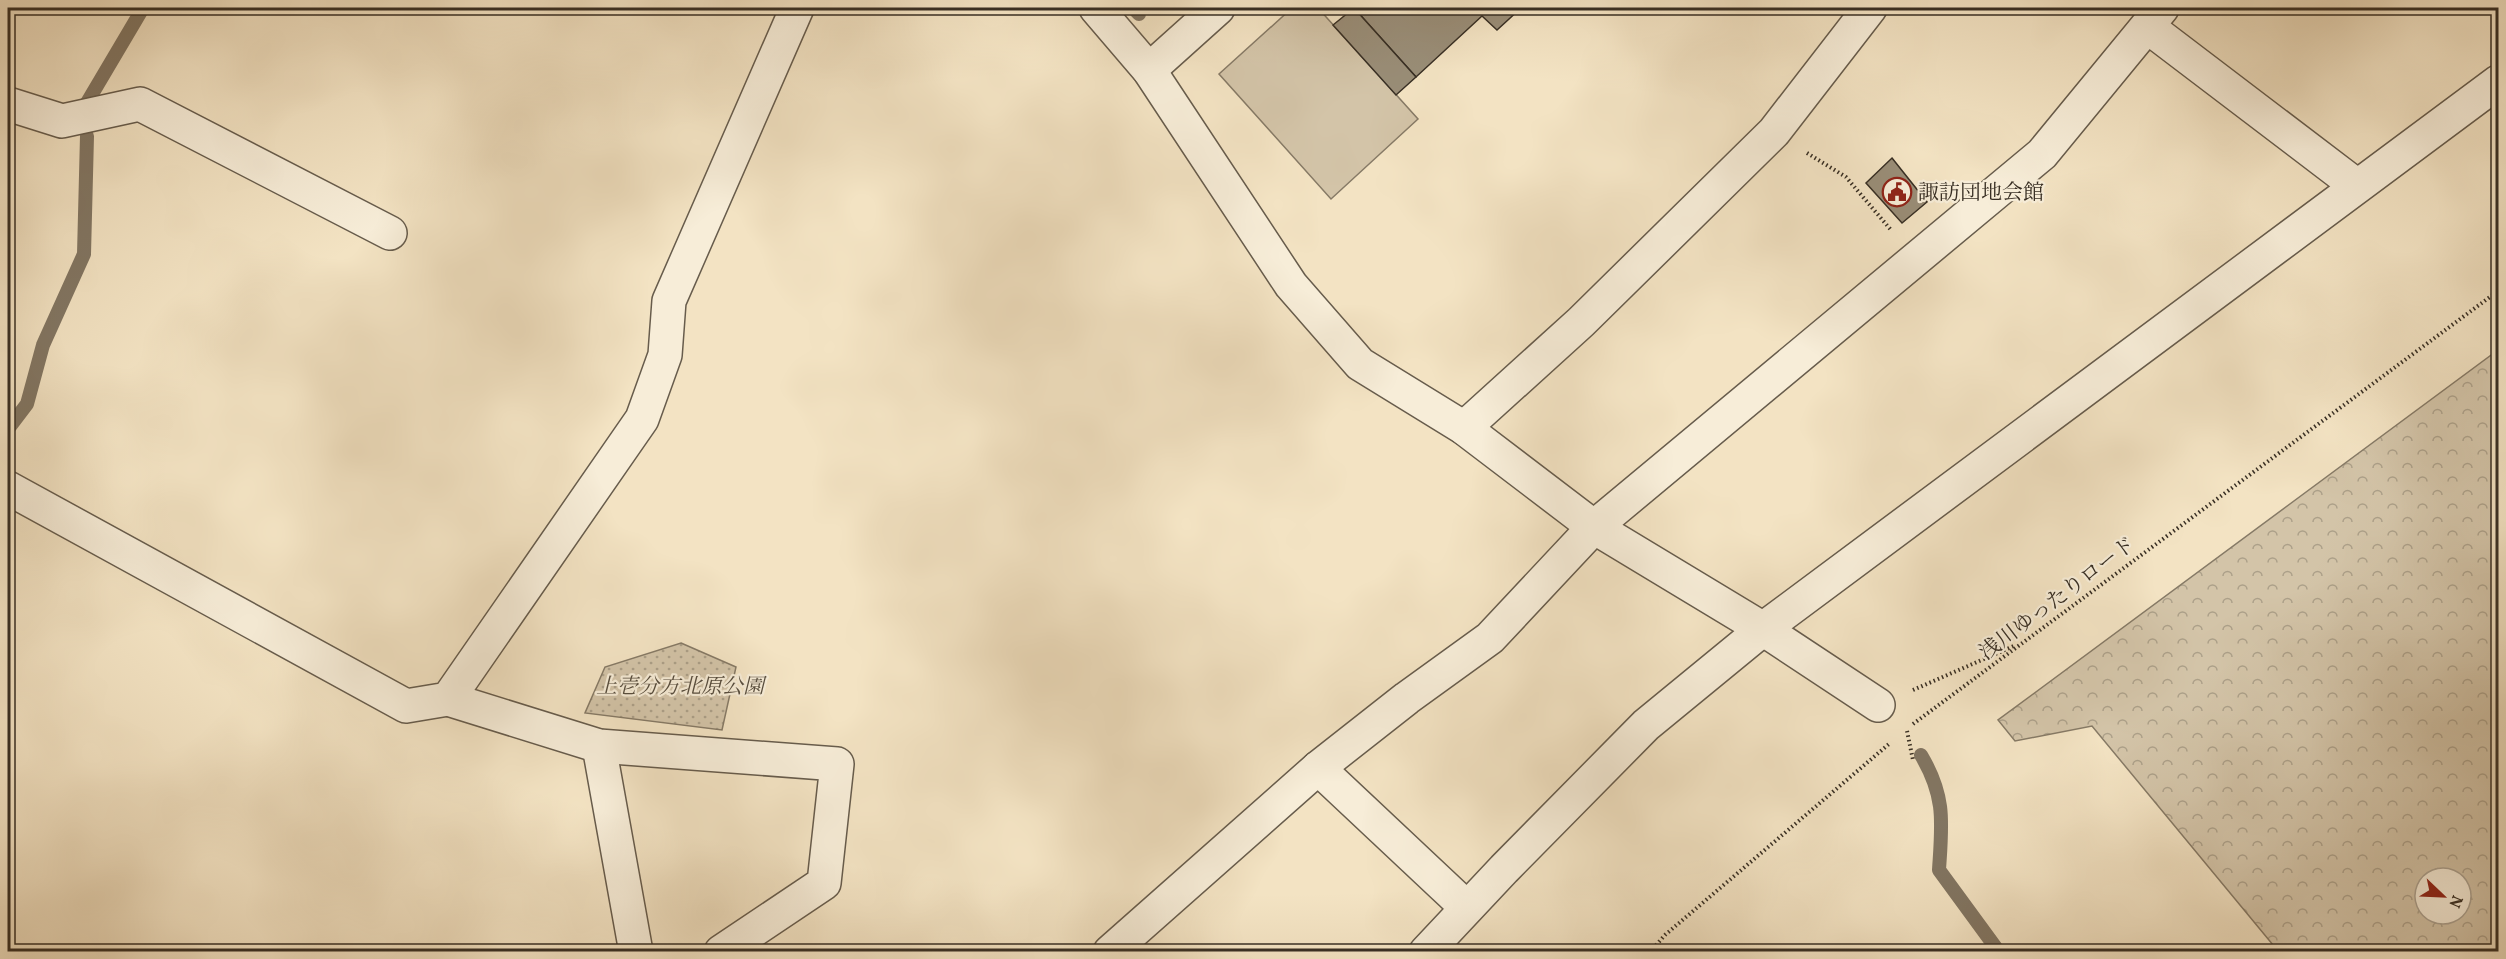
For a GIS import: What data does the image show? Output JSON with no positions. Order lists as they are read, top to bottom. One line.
{"streets":{"path":["浅川ゆったりロード"]},"parks":["上壱分方北原公園"],"places":{"public building":["諏訪団地会館"]},"north":"bottom right"}
